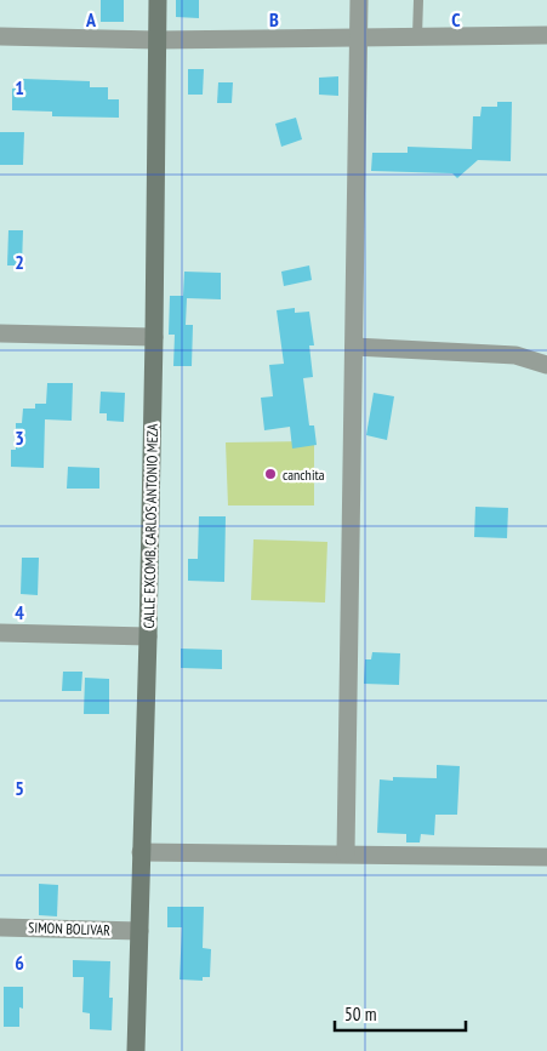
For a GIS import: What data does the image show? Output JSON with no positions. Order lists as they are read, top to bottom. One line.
{"streets":{"street":["CALLE EXCOMB. CARLOS ANTONIO MEZA","SIMON BOLIVAR"]},"crossings":[["CALLE EXCOMB. CARLOS ANTONIO MEZA","SIMON BOLIVAR"]],"places":["canchita"],"scale_bar":"50 m","grid":{"columns":["A","B","C"],"rows":["1","2","3","4","5","6"]}}
